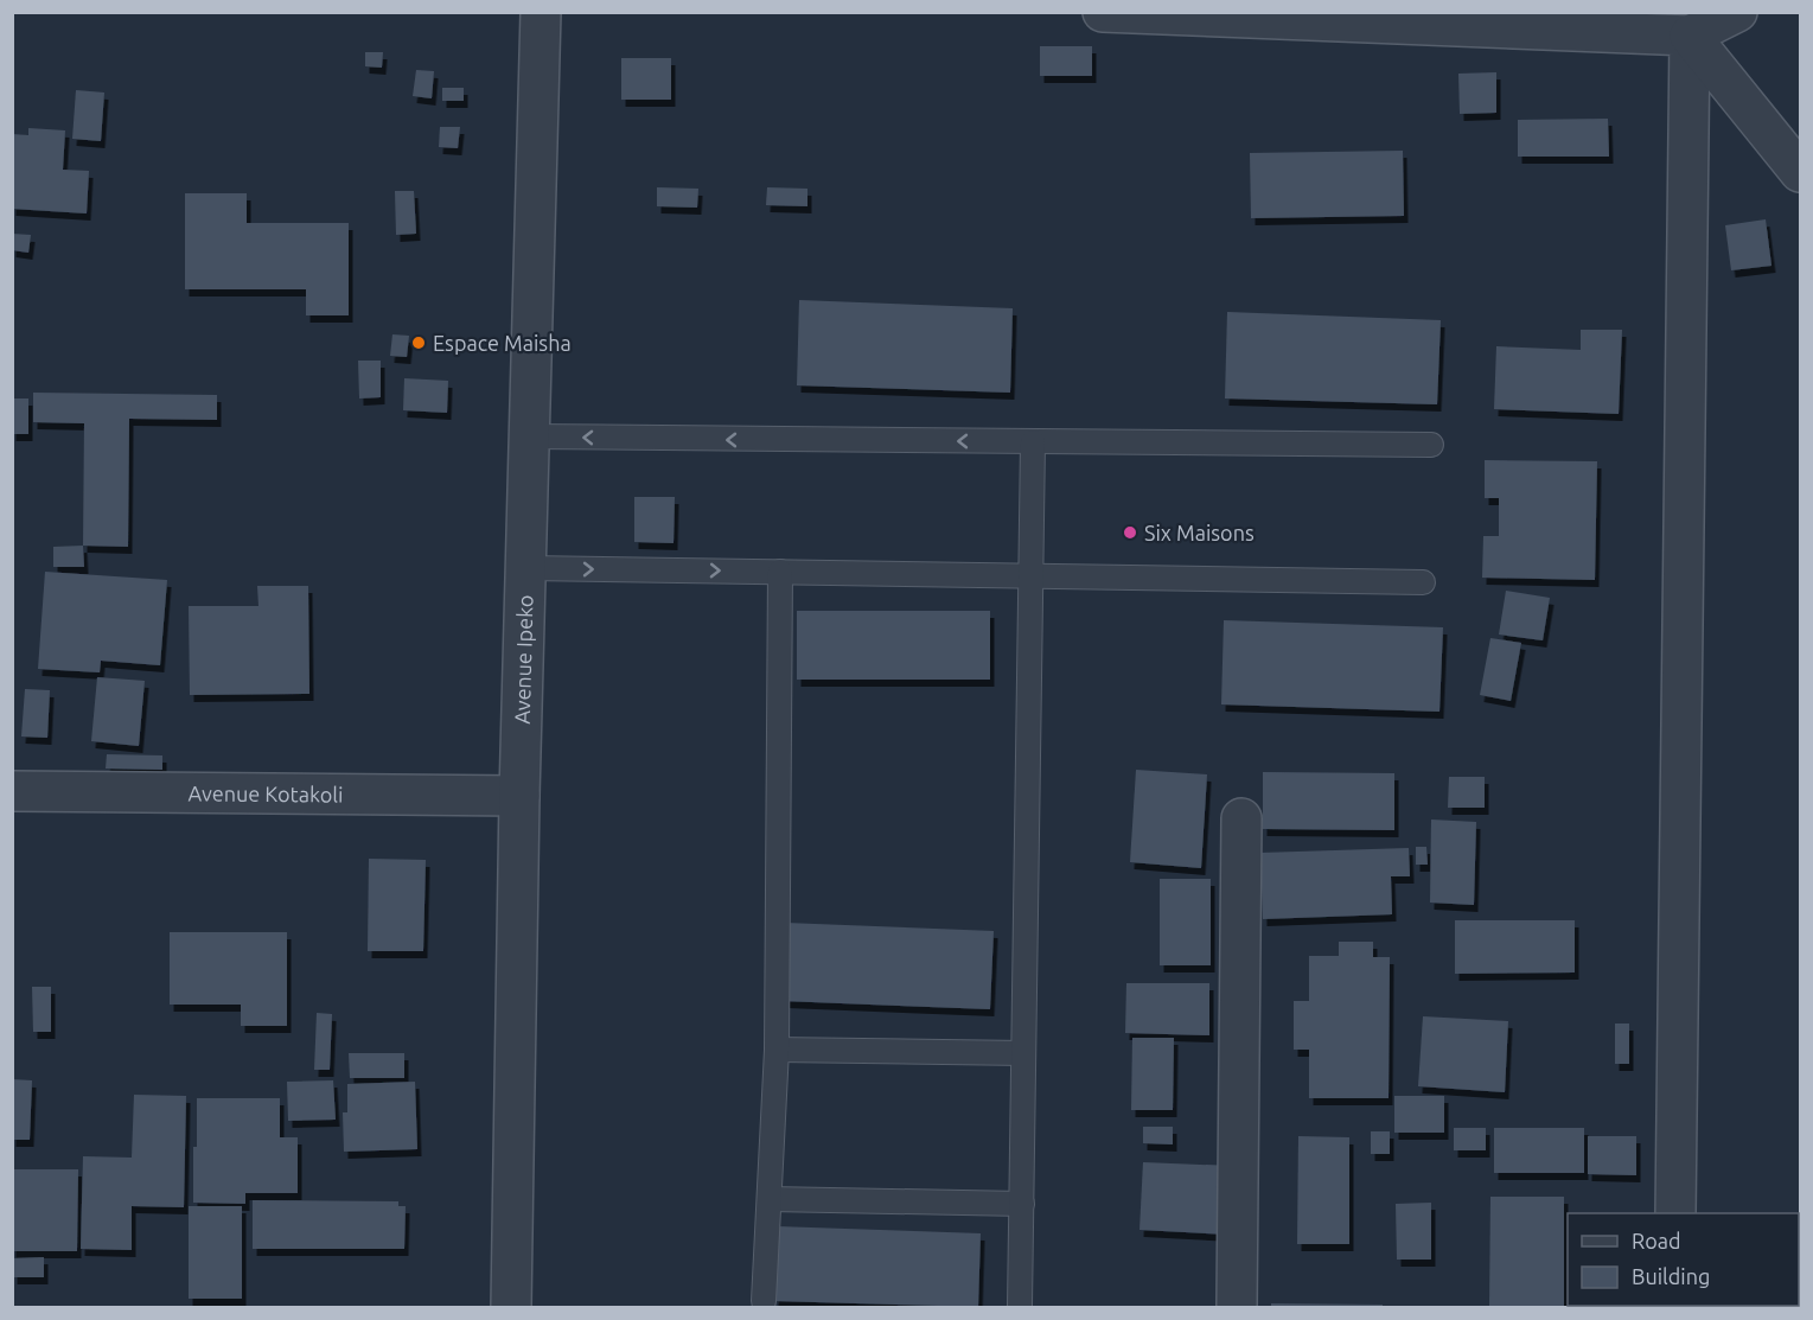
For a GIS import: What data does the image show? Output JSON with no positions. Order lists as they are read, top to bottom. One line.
{"streets":{"street":["Avenue Ipeko","Avenue Kotakoli"]},"crossings":[["Avenue Ipeko","Avenue Kotakoli"]],"places":["Espace Maisha","Six Maisons"],"legend":["Road","Building"]}
